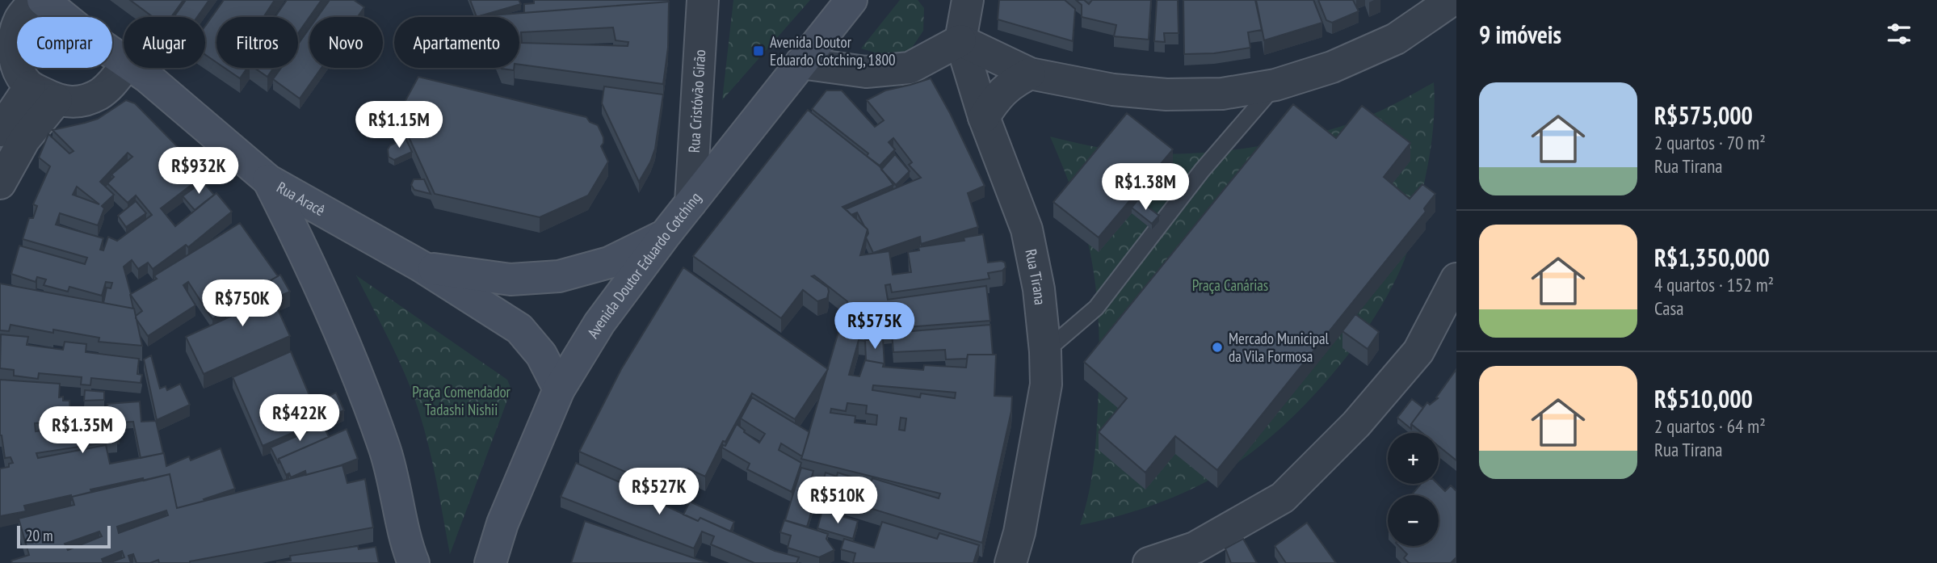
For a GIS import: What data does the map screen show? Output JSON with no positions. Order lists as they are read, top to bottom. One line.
{"streets":{"street":["Rua Cristóvão Girão","Rua Aracê","Avenida Doutor Eduardo Cotching","Rua Tirana"]},"crossings":[["Rua Cristóvão Girão","Avenida Doutor Eduardo Cotching"],["Rua Aracê","Avenida Doutor Eduardo Cotching"]],"parks":["Praça Canárias","Praça Comendador Tadashi Nishii"],"places":{"transit":["Avenida Doutor Eduardo Cotching, 1800"],"other":["Mercado Municipal da Vila Formosa"]},"scale_bar":"20 m","page":{"heading":"9 imóveis","chip":["Comprar","Alugar","Filtros","Novo","Apartamento"],"list":[{"name":"R$575,000","note":"2 quartos · 70 m² · Rua Tirana"},{"name":"R$1,350,000","note":"4 quartos · 152 m² · Casa"},{"name":"R$510,000","note":"2 quartos · 64 m² · Rua Tirana"}],"price":["R$1.15M","R$932K","R$1.38M","R$750K","R$575K","R$422K","R$1.35M","R$527K","R$510K"],"map_buttons":["+","−"],"scale":"20 m"}}
